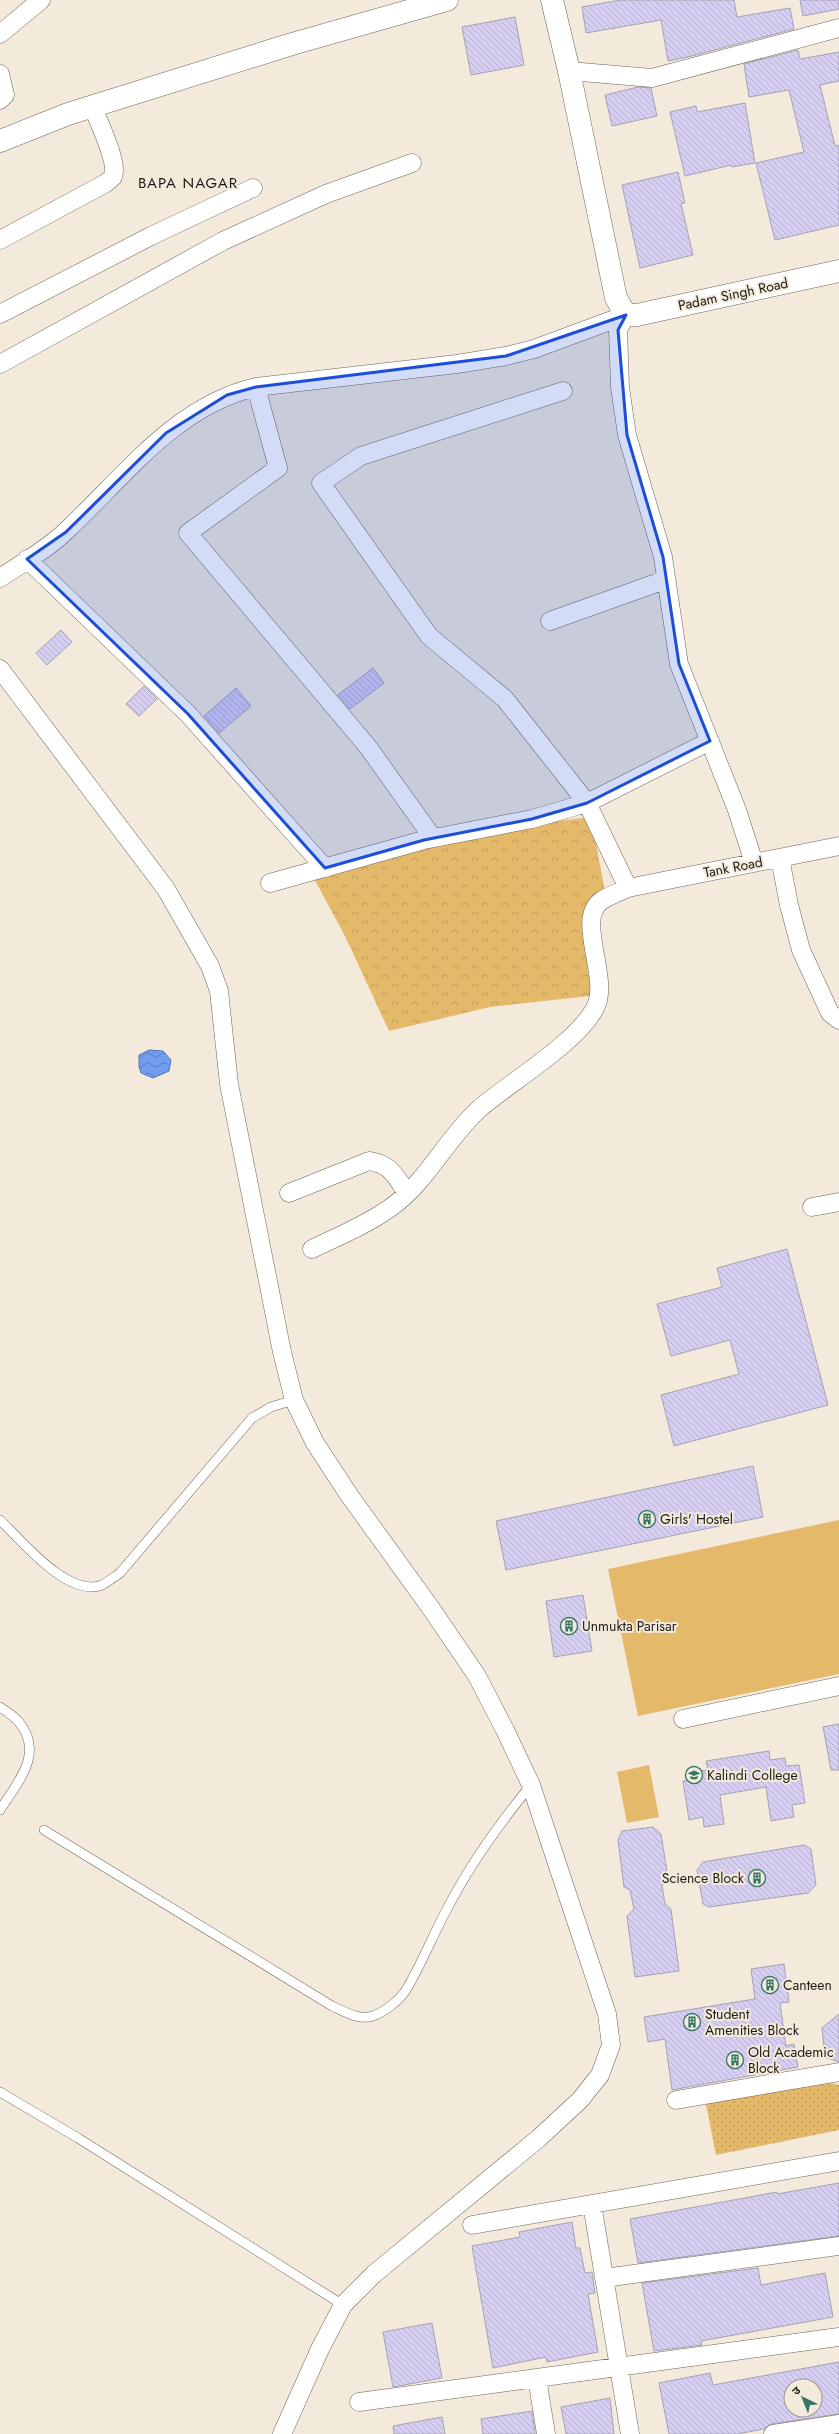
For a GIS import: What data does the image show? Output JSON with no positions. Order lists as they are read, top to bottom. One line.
{"streets":{"street":["Padam Singh Road","Tank Road"]},"districts":["BAPA NAGAR"],"places":{"building":["Girls' Hostel","Unmukta Parisar","Science Block","Canteen","Student Amenities Block","Old Academic Block"],"school or university":["Kalindi College"]},"north":"top left"}
